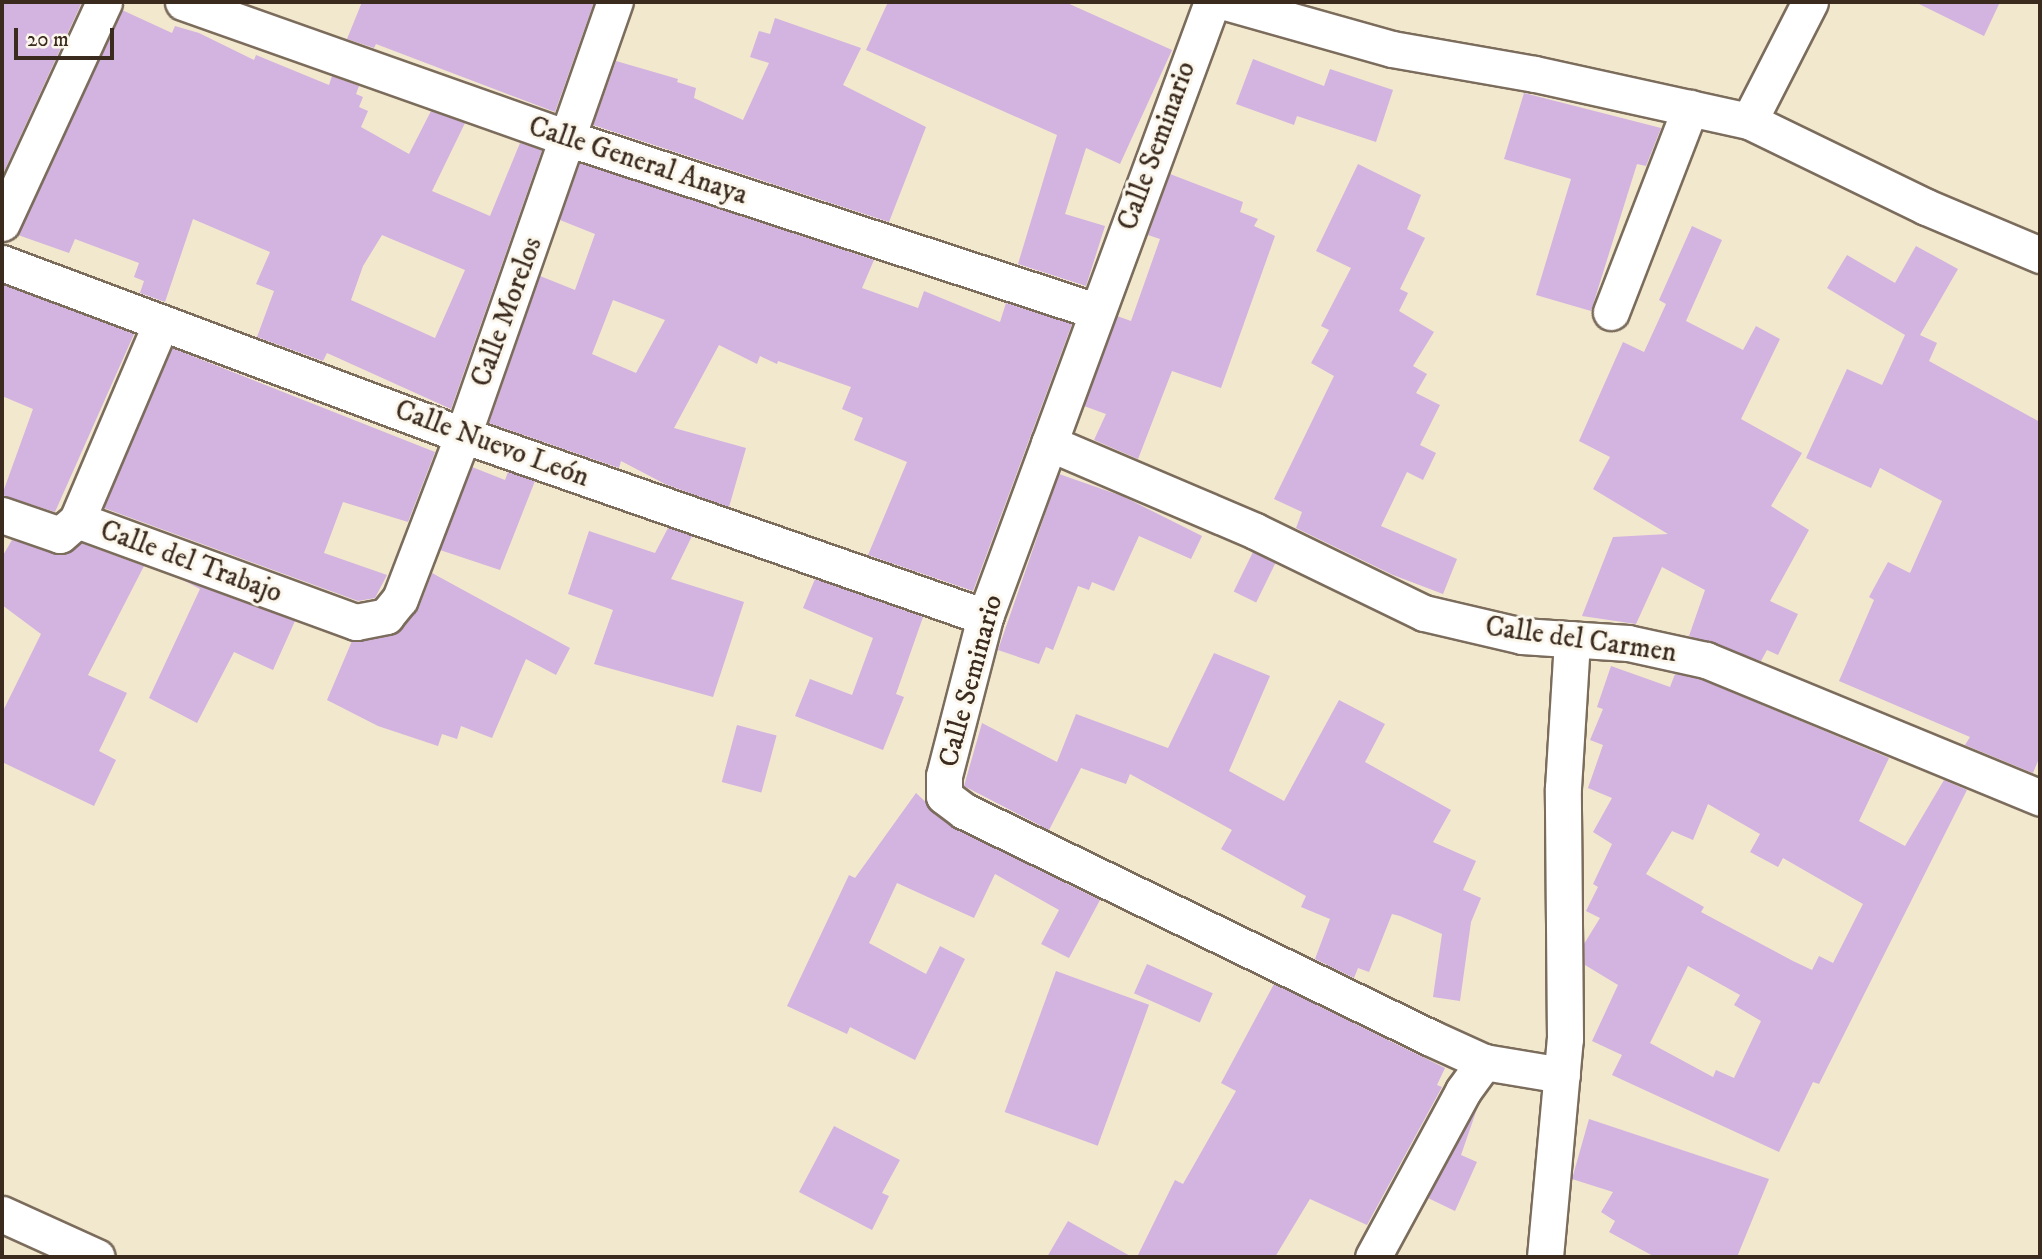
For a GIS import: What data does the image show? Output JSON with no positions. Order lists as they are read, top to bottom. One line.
{"streets":{"street":["Calle Seminario","Calle General Anaya","Calle Morelos","Calle Nuevo León","Calle del Trabajo","Calle del Carmen"]},"crossings":[["Calle Seminario","Calle General Anaya"],["Calle Seminario","Calle Nuevo León"],["Calle Seminario","Calle del Carmen"],["Calle General Anaya","Calle Morelos"],["Calle Morelos","Calle Nuevo León"],["Calle Morelos","Calle del Trabajo"]],"scale_bar":"20 m"}
